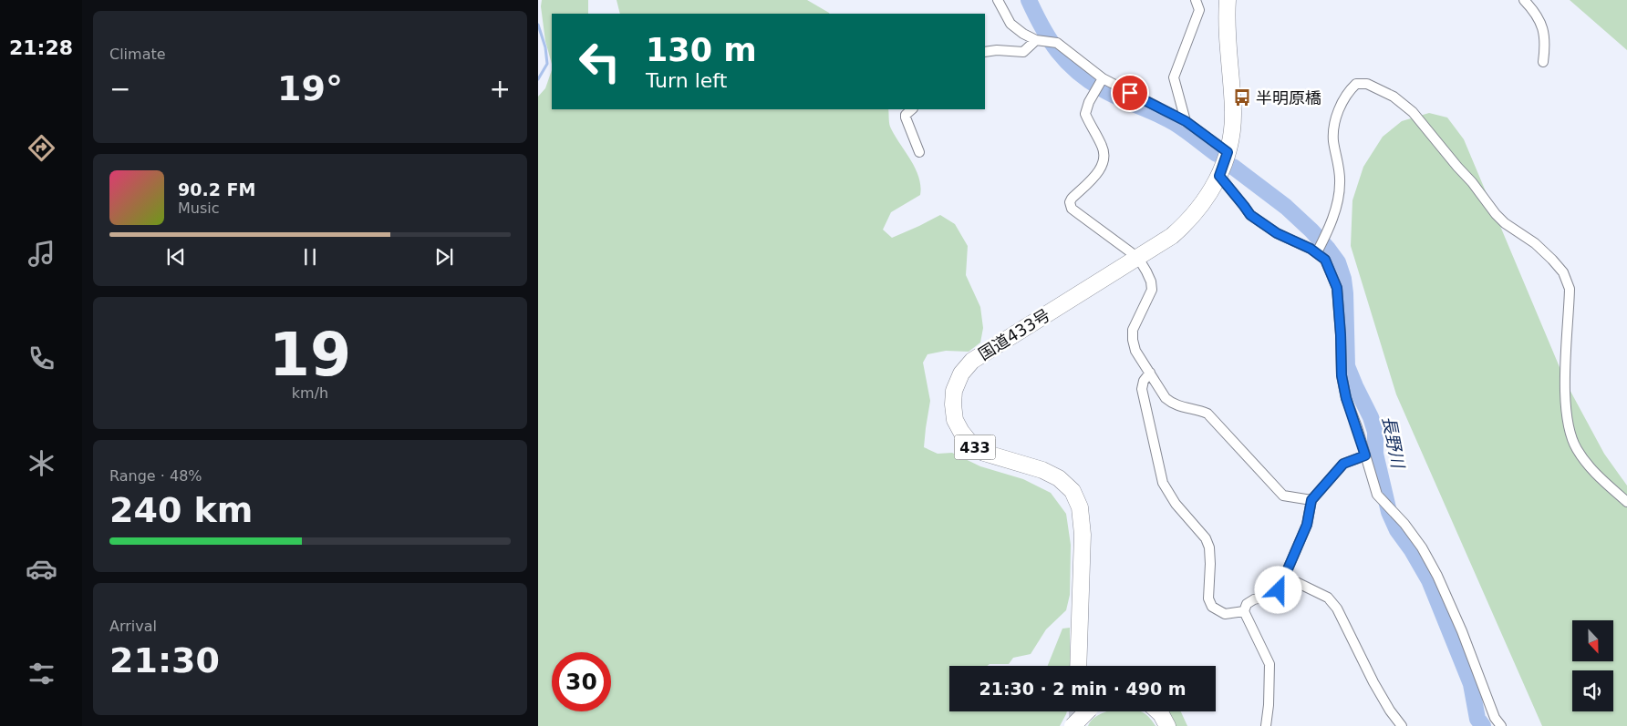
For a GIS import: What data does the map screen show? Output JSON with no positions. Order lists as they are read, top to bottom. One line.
{"streets":{"highway":["国道433号","433"]},"water":["長野川"],"places":{"bus stop":["半明原橋"]},"north":"bottom","page":{"tabs":"21:28","tile":["Climate",["19","km/h"],["Range · 48%","240 km"],["Arrival","21:30"]],"turn":["130 m","Turn left"],"heat":["−","19°","+"],"song":["90.2 FM","Music"],"limit":"30","trip":"21:30 · 2 min · 490 m"}}
